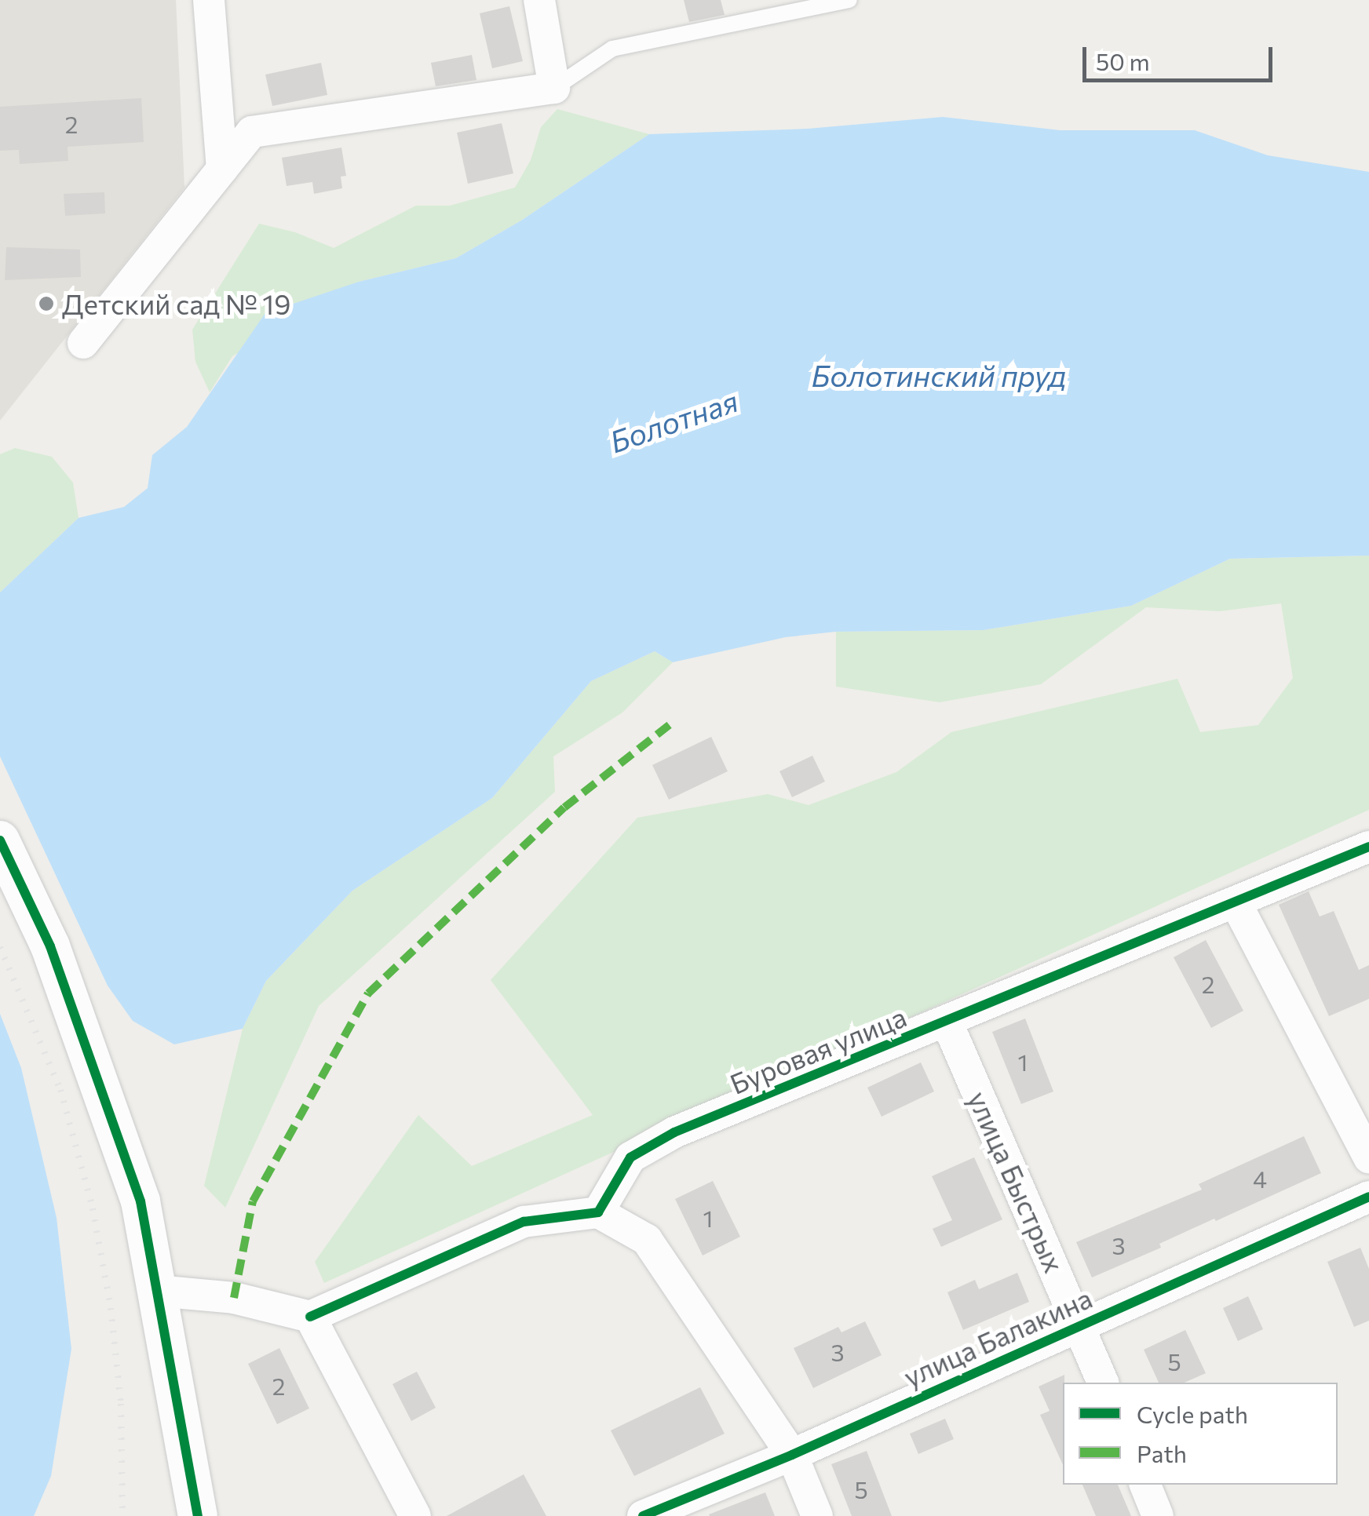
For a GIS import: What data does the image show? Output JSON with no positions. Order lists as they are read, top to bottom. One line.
{"streets":{"street":["Буровая улица","улица Быстрых","улица Балакина"]},"crossings":[["Буровая улица","улица Быстрых"],["улица Быстрых","улица Балакина"]],"water":["Болотинский пруд","Болотная"],"places":["Детский сад № 19"],"house_numbers":["2","2","1","4","1","3","3","5","2","5"],"legend":["Cycle path","Path"],"scale_bar":"50 m"}
